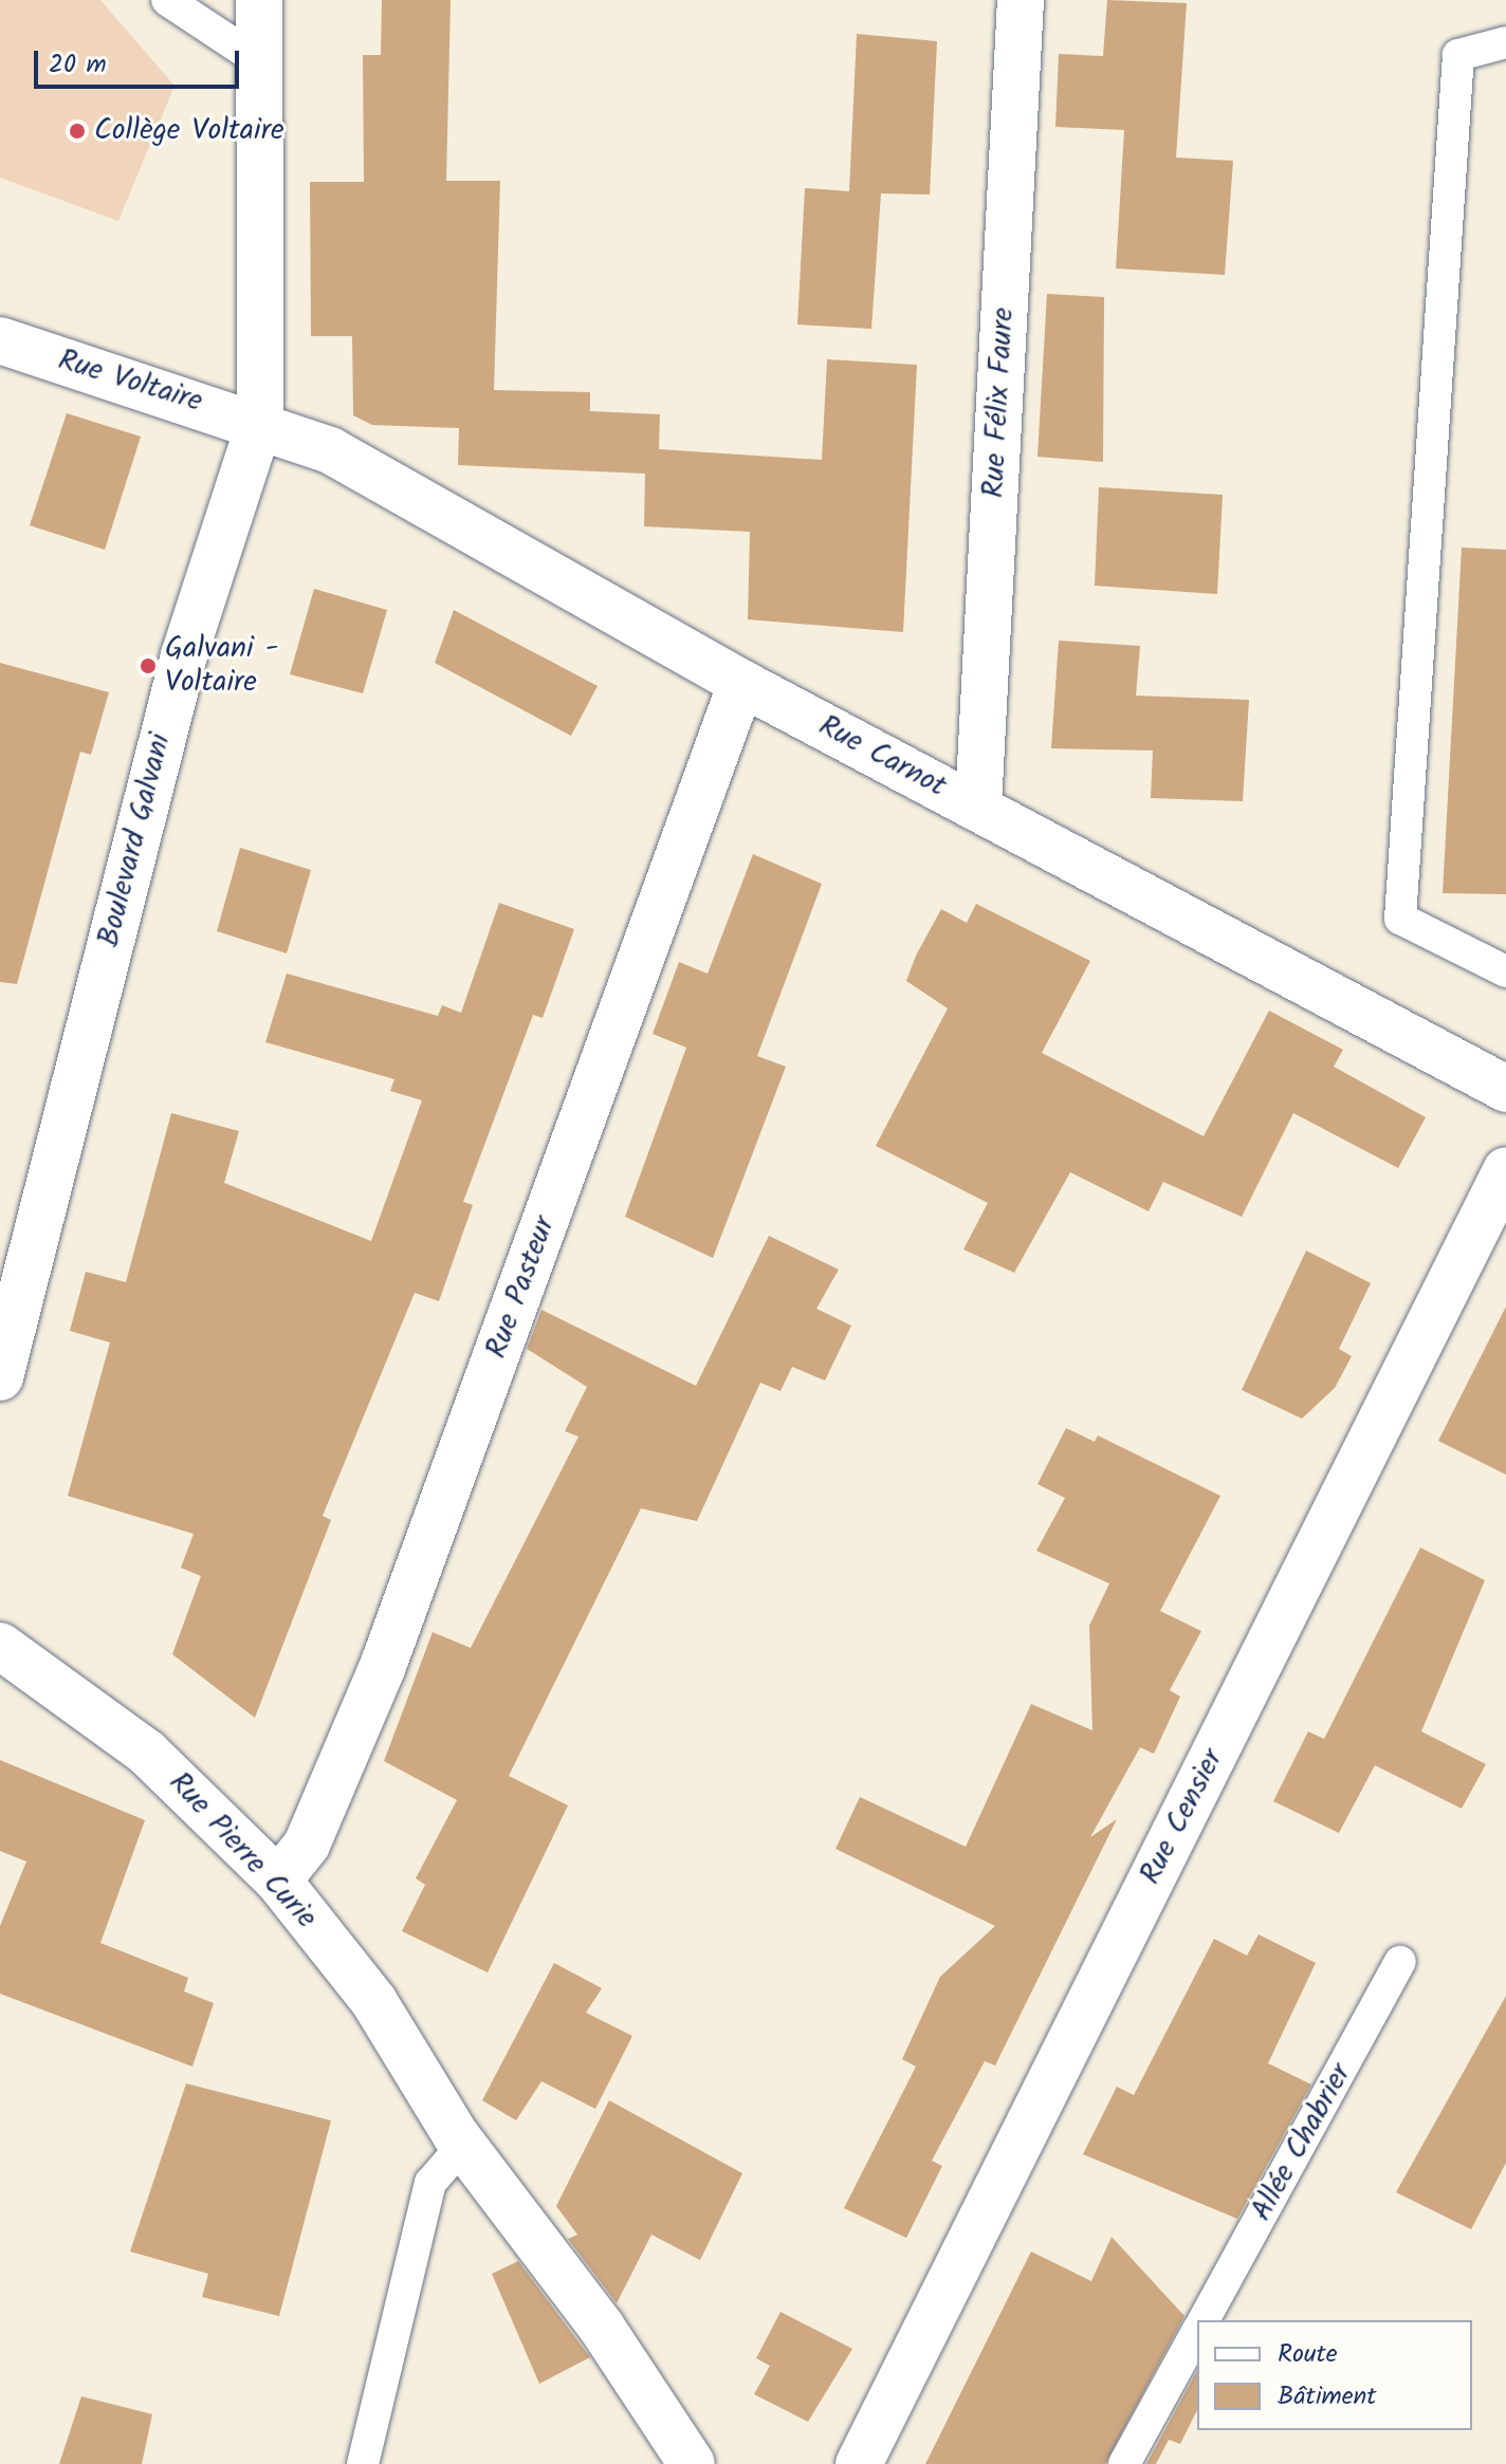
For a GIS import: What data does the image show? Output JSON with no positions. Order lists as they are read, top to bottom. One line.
{"streets":{"street":["Rue Voltaire","Rue Félix Faure","Rue Carnot","Boulevard Galvani","Rue Pasteur","Rue Censier","Rue Pierre Curie"],"lane":["Allée Chabrier"]},"crossings":[["Rue Voltaire","Rue Carnot"],["Rue Voltaire","Boulevard Galvani"],["Rue Félix Faure","Rue Carnot"],["Rue Carnot","Boulevard Galvani"],["Rue Carnot","Rue Pasteur"],["Rue Pasteur","Rue Pierre Curie"]],"places":["Collège Voltaire","Galvani - Voltaire"],"legend":["Route","Bâtiment"],"scale_bar":"20 m"}
